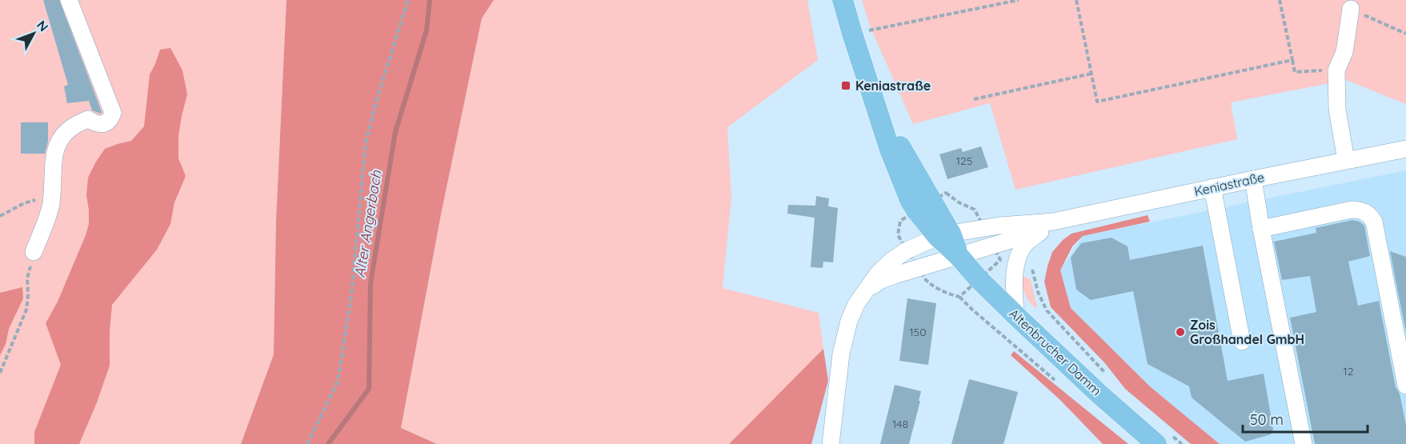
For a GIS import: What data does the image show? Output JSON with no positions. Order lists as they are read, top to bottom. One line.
{"streets":{"main road":["Altenbrucher Damm"],"street":["Keniastraße"]},"crossings":[["Keniastraße","Altenbrucher Damm"]],"water":["Alter Angerbach"],"places":{"transit":["Keniastraße"],"other":["Zois Großhandel GmbH"]},"house_numbers":["125","150","12","148"],"scale_bar":"50 m","north":"top right"}
